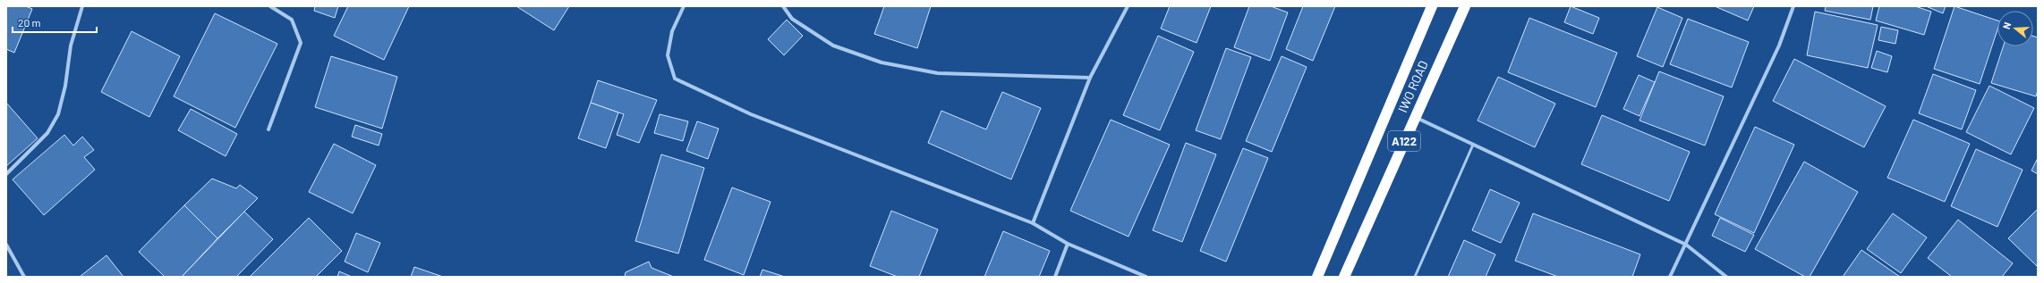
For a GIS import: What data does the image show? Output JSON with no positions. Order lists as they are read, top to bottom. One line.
{"streets":{"highway":["IWO ROAD","A122"]},"scale_bar":"20 m","north":"left"}
